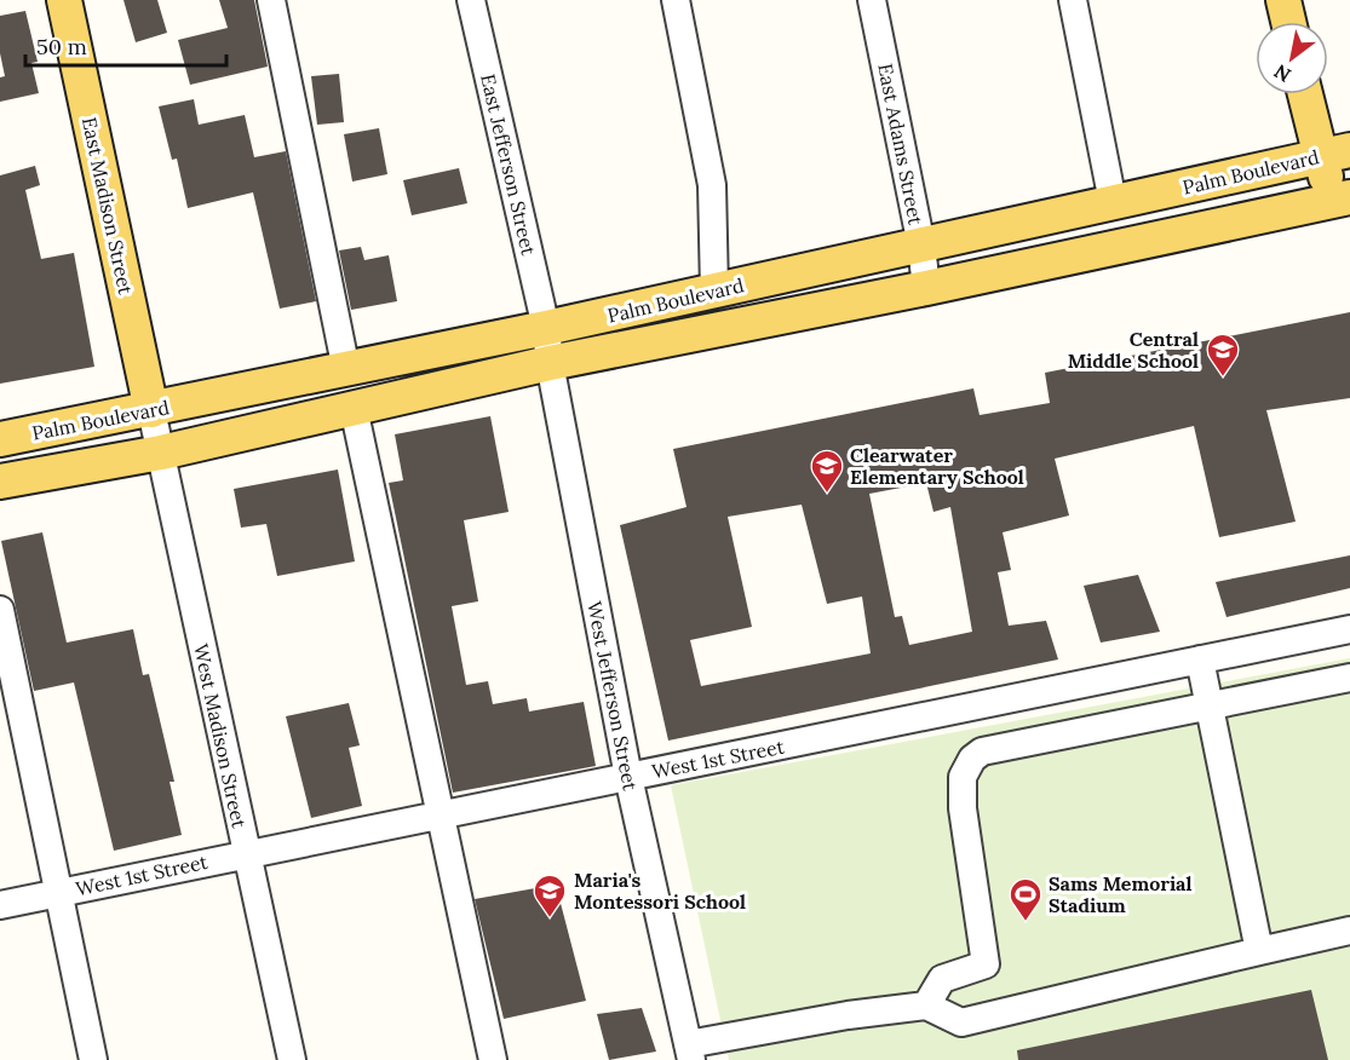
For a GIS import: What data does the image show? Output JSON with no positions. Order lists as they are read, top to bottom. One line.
{"streets":{"main road":["Palm Boulevard","East Madison Street"],"street":["East Adams Street","East Jefferson Street","West Jefferson Street","West Madison Street","West 1st Street"]},"crossings":[["East Adams Street","Palm Boulevard"],["East Jefferson Street","Palm Boulevard"],["East Jefferson Street","West Jefferson Street"],["Palm Boulevard","East Madison Street"],["Palm Boulevard","West Jefferson Street"],["Palm Boulevard","West Madison Street"],["East Madison Street","West Madison Street"],["West Jefferson Street","West 1st Street"],["West Madison Street","West 1st Street"]],"places":{"school or university":["Central Middle School","Clearwater Elementary School","Maria's Montessori School"],"sports":["Sams Memorial Stadium"]},"scale_bar":"50 m","north":"bottom left"}
